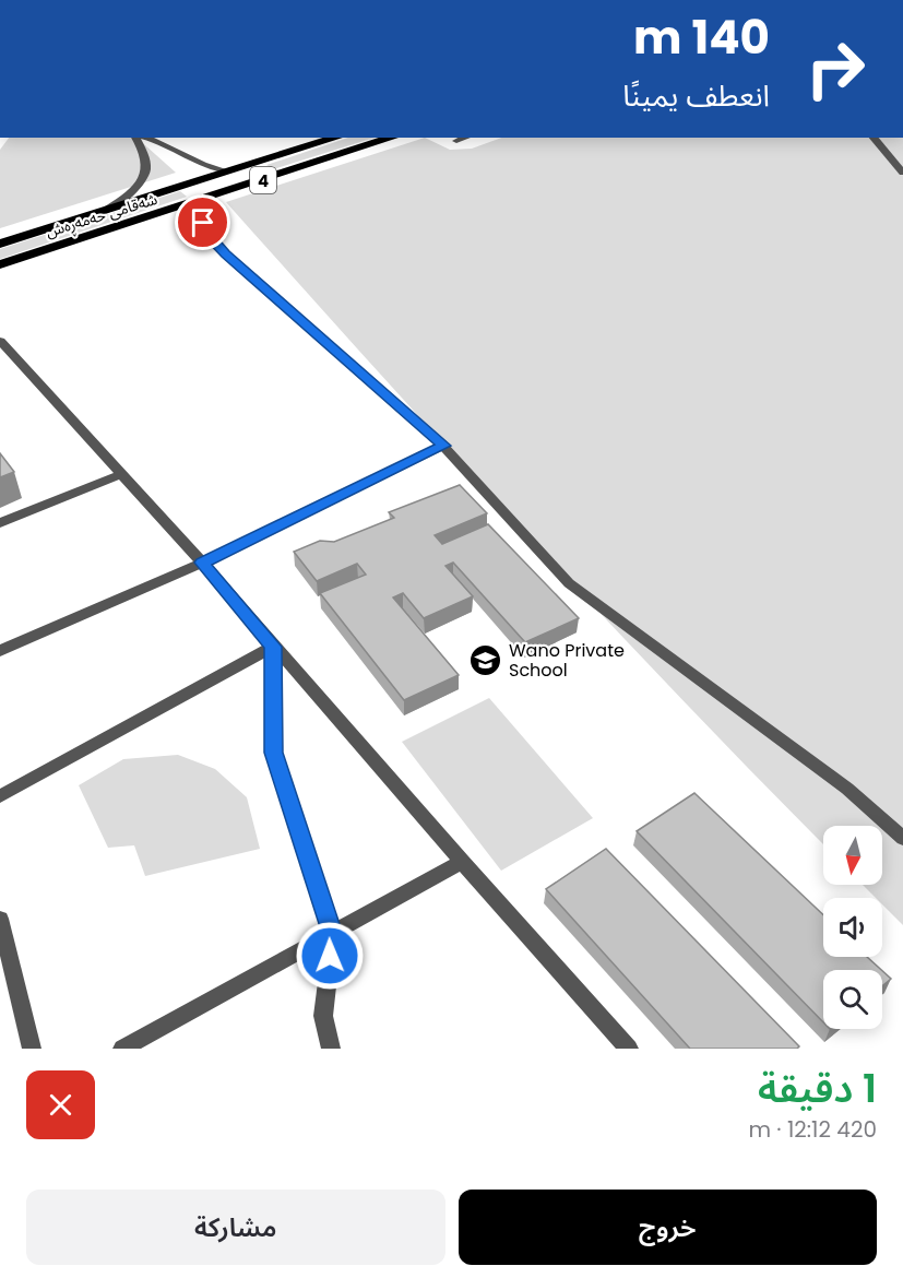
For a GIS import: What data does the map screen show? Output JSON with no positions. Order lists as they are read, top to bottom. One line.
{"streets":{"highway":["4","شەقامی حەمەڕەش"]},"places":{"school or university":["Wano Private School"]},"north":"bottom","page":{"turn":["140 m","انعطف يمينًا"],"heading":["1 دقيقة","420 m · 12:12"],"buttons":["خروج","مشاركة"]}}
